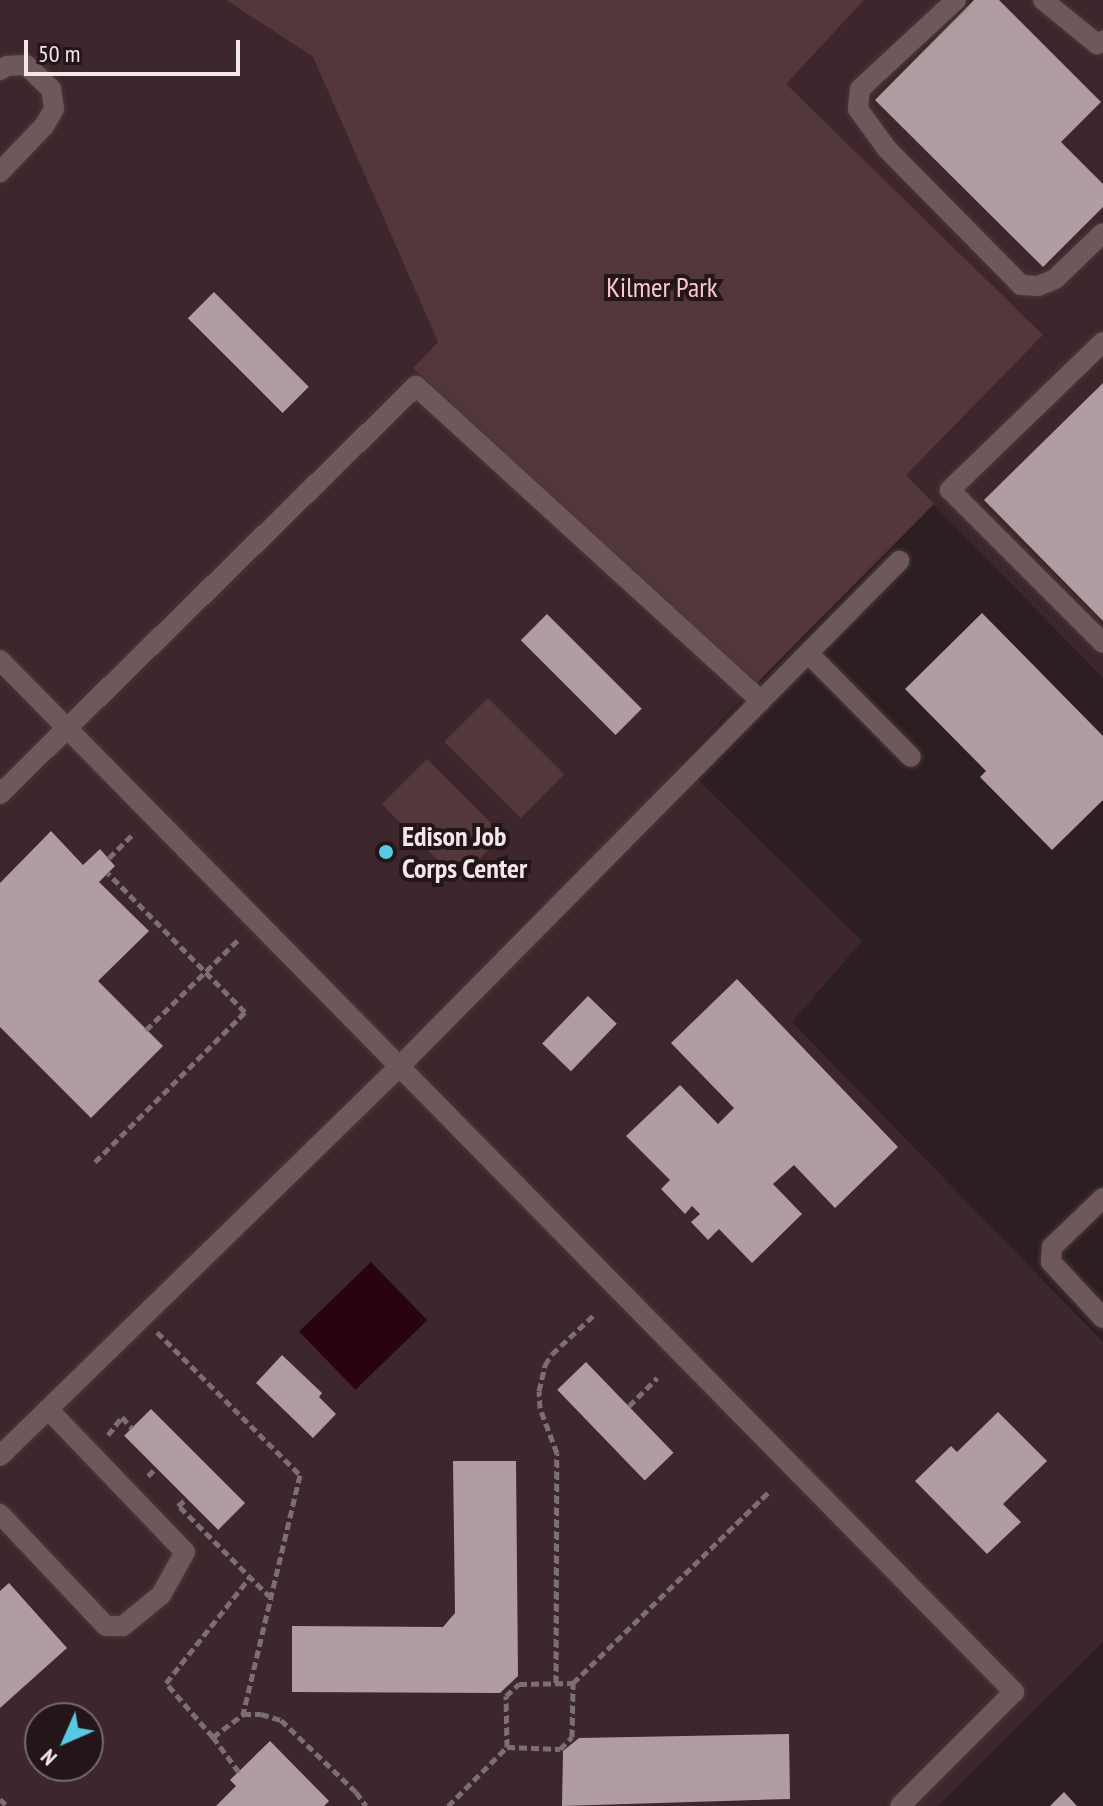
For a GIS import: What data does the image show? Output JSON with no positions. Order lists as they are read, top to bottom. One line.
{"parks":["Kilmer Park"],"places":["Edison Job Corps Center"],"scale_bar":"50 m","north":"bottom left"}
